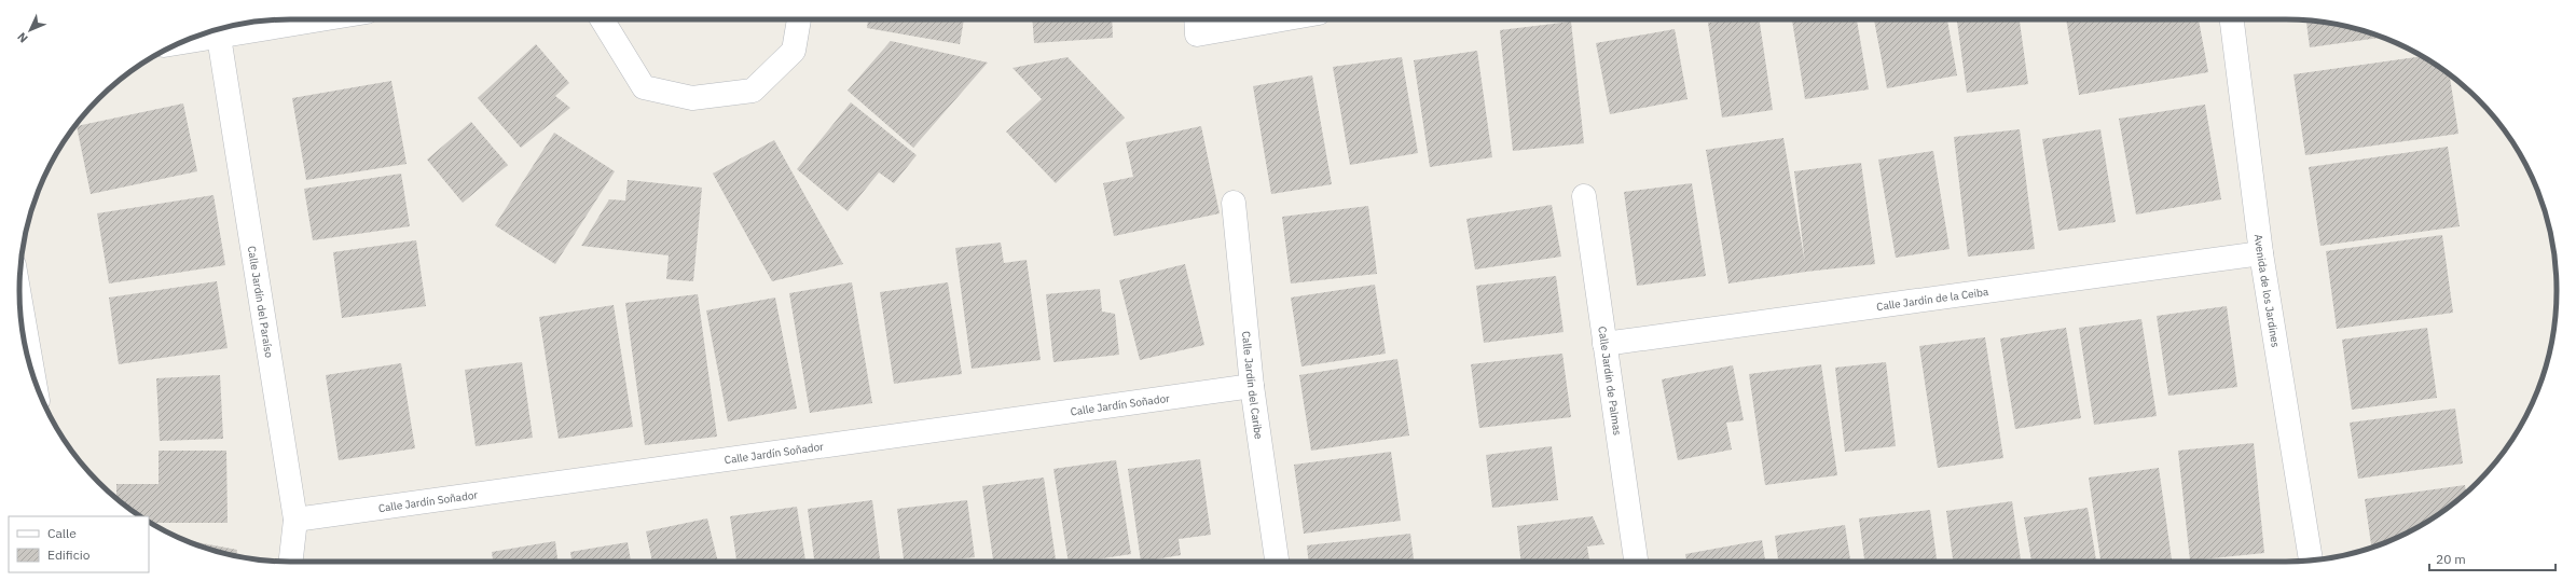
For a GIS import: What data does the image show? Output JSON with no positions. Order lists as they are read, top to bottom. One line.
{"streets":{"street":["Avenida de los Jardines","Calle Jardín de la Ceiba","Calle Jardín del Paraíso","Calle Jardín de Palmas","Calle Jardín del Caribe","Calle Jardín Soñador"]},"crossings":[["Avenida de los Jardines","Calle Jardín de la Ceiba"],["Calle Jardín de la Ceiba","Calle Jardín de Palmas"],["Calle Jardín del Paraíso","Calle Jardín Soñador"],["Calle Jardín del Caribe","Calle Jardín Soñador"]],"legend":["Calle","Edificio"],"scale_bar":"20 m","north":"bottom left"}
